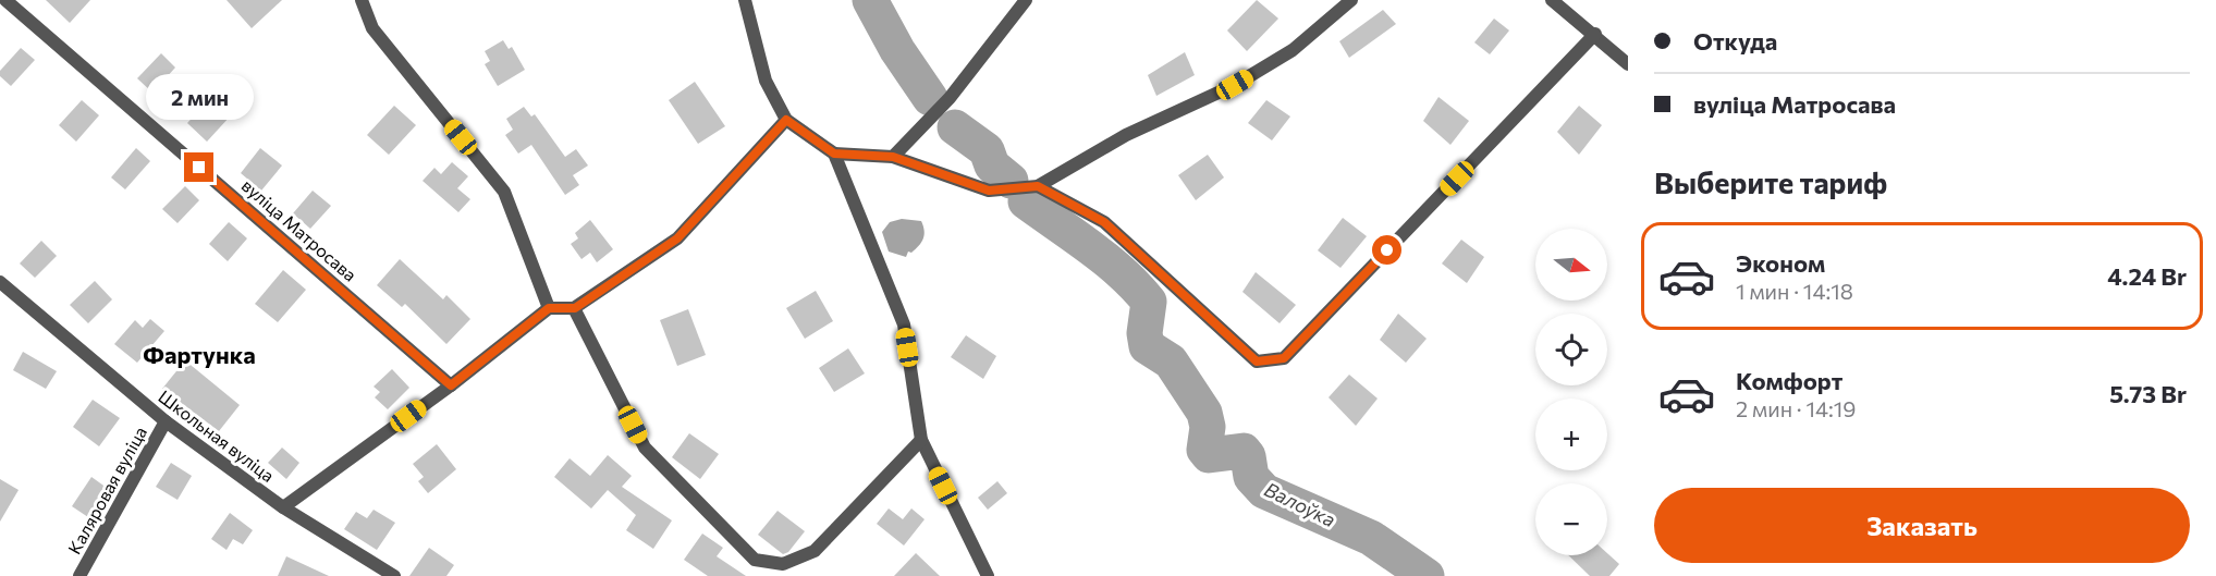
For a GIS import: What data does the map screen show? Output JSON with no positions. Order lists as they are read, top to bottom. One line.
{"streets":{"street":["вуліца Матросава","Школьная вуліца","Каляровая вуліца"]},"crossings":[["Школьная вуліца","Каляровая вуліца"]],"districts":["Фартунка"],"water":["Валоўка"],"north":"right","page":{"banner":["Откуда","вуліца Матросава"],"bubble":"2 мин","heading":"Выберите тариф","list":[{"name":"Эконом","note":"1 мин · 14:18","value":"4.24 Br"},{"name":"Комфорт","note":"2 мин · 14:19","value":"5.73 Br"}],"map_buttons":["+","−"],"buttons":"Заказать"}}
